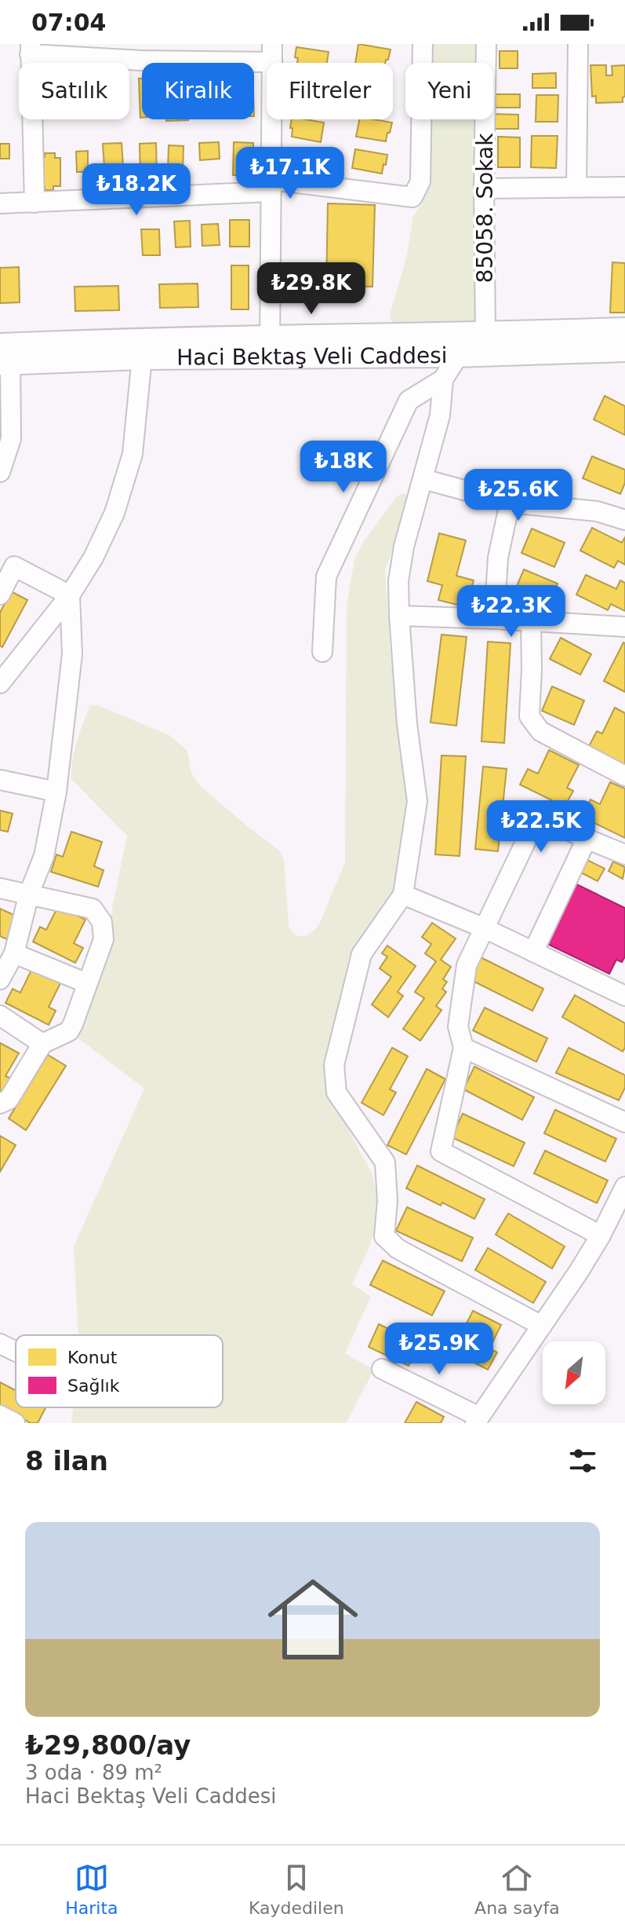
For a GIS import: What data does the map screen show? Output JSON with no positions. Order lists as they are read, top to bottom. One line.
{"streets":{"main road":["Haci Bektaş Veli Caddesi"],"street":["85058. Sokak"]},"crossings":[["85058. Sokak","Haci Bektaş Veli Caddesi"]],"legend":["Konut","Sağlık"],"north":"bottom left","page":{"status":"07:04","chip":["Satılık","Kiralık","Filtreler","Yeni"],"price":["₺17.1K","₺18.2K","₺29.8K","₺18K","₺25.6K","₺22.3K","₺22.5K","₺25.9K"],"heading":"8 ilan","list":[{"name":"₺29,800/ay","note":"3 oda · 89 m² · Haci Bektaş Veli Caddesi"}],"tabs":["Harita","Kaydedilen","Ana sayfa"]}}
